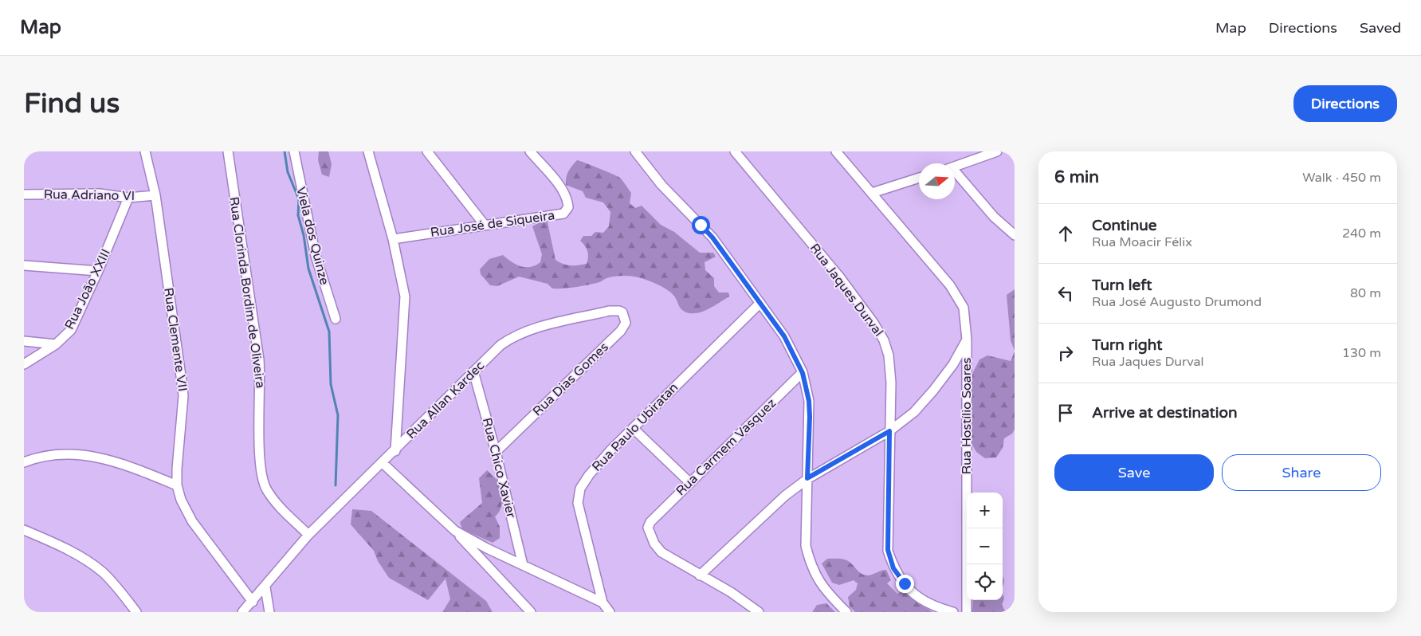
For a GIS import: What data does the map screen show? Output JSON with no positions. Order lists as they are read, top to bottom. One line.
{"streets":{"street":["Rua Adriano VI","Rua José de Siqueira","Viela dos Quinze","Rua João XXIII","Rua Jaques Durval","Rua Clorinda Bordim de Oliveira","Rua Clemente VII","Rua Dias Gomes","Rua Allan Kardec","Rua Hostílio Soares","Rua Paulo Ubiratan","Rua Carmem Vasquez","Rua Chico Xavier"]},"crossings":[["Rua Adriano VI","Rua João XXIII"],["Rua Adriano VI","Rua Clemente VII"],["Rua Clorinda Bordim de Oliveira","Rua Allan Kardec"],["Rua Clemente VII","Rua Allan Kardec"],["Rua Dias Gomes","Rua Allan Kardec"],["Rua Dias Gomes","Rua Chico Xavier"],["Rua Allan Kardec","Rua Chico Xavier"]],"north":"right","page":{"header":"Map","nav":["Map","Directions","Saved"],"buttons":["Directions",["Save","Share"]],"title":"Find us","heading":["6 min","Walk · 450 m"],"list":[["Continue","Rua Moacir Félix","240 m"],["Turn left","Rua José Augusto Drumond","80 m"],["Turn right","Rua Jaques Durval","130 m"],"Arrive at destination"],"map_buttons":["+","−"]}}
